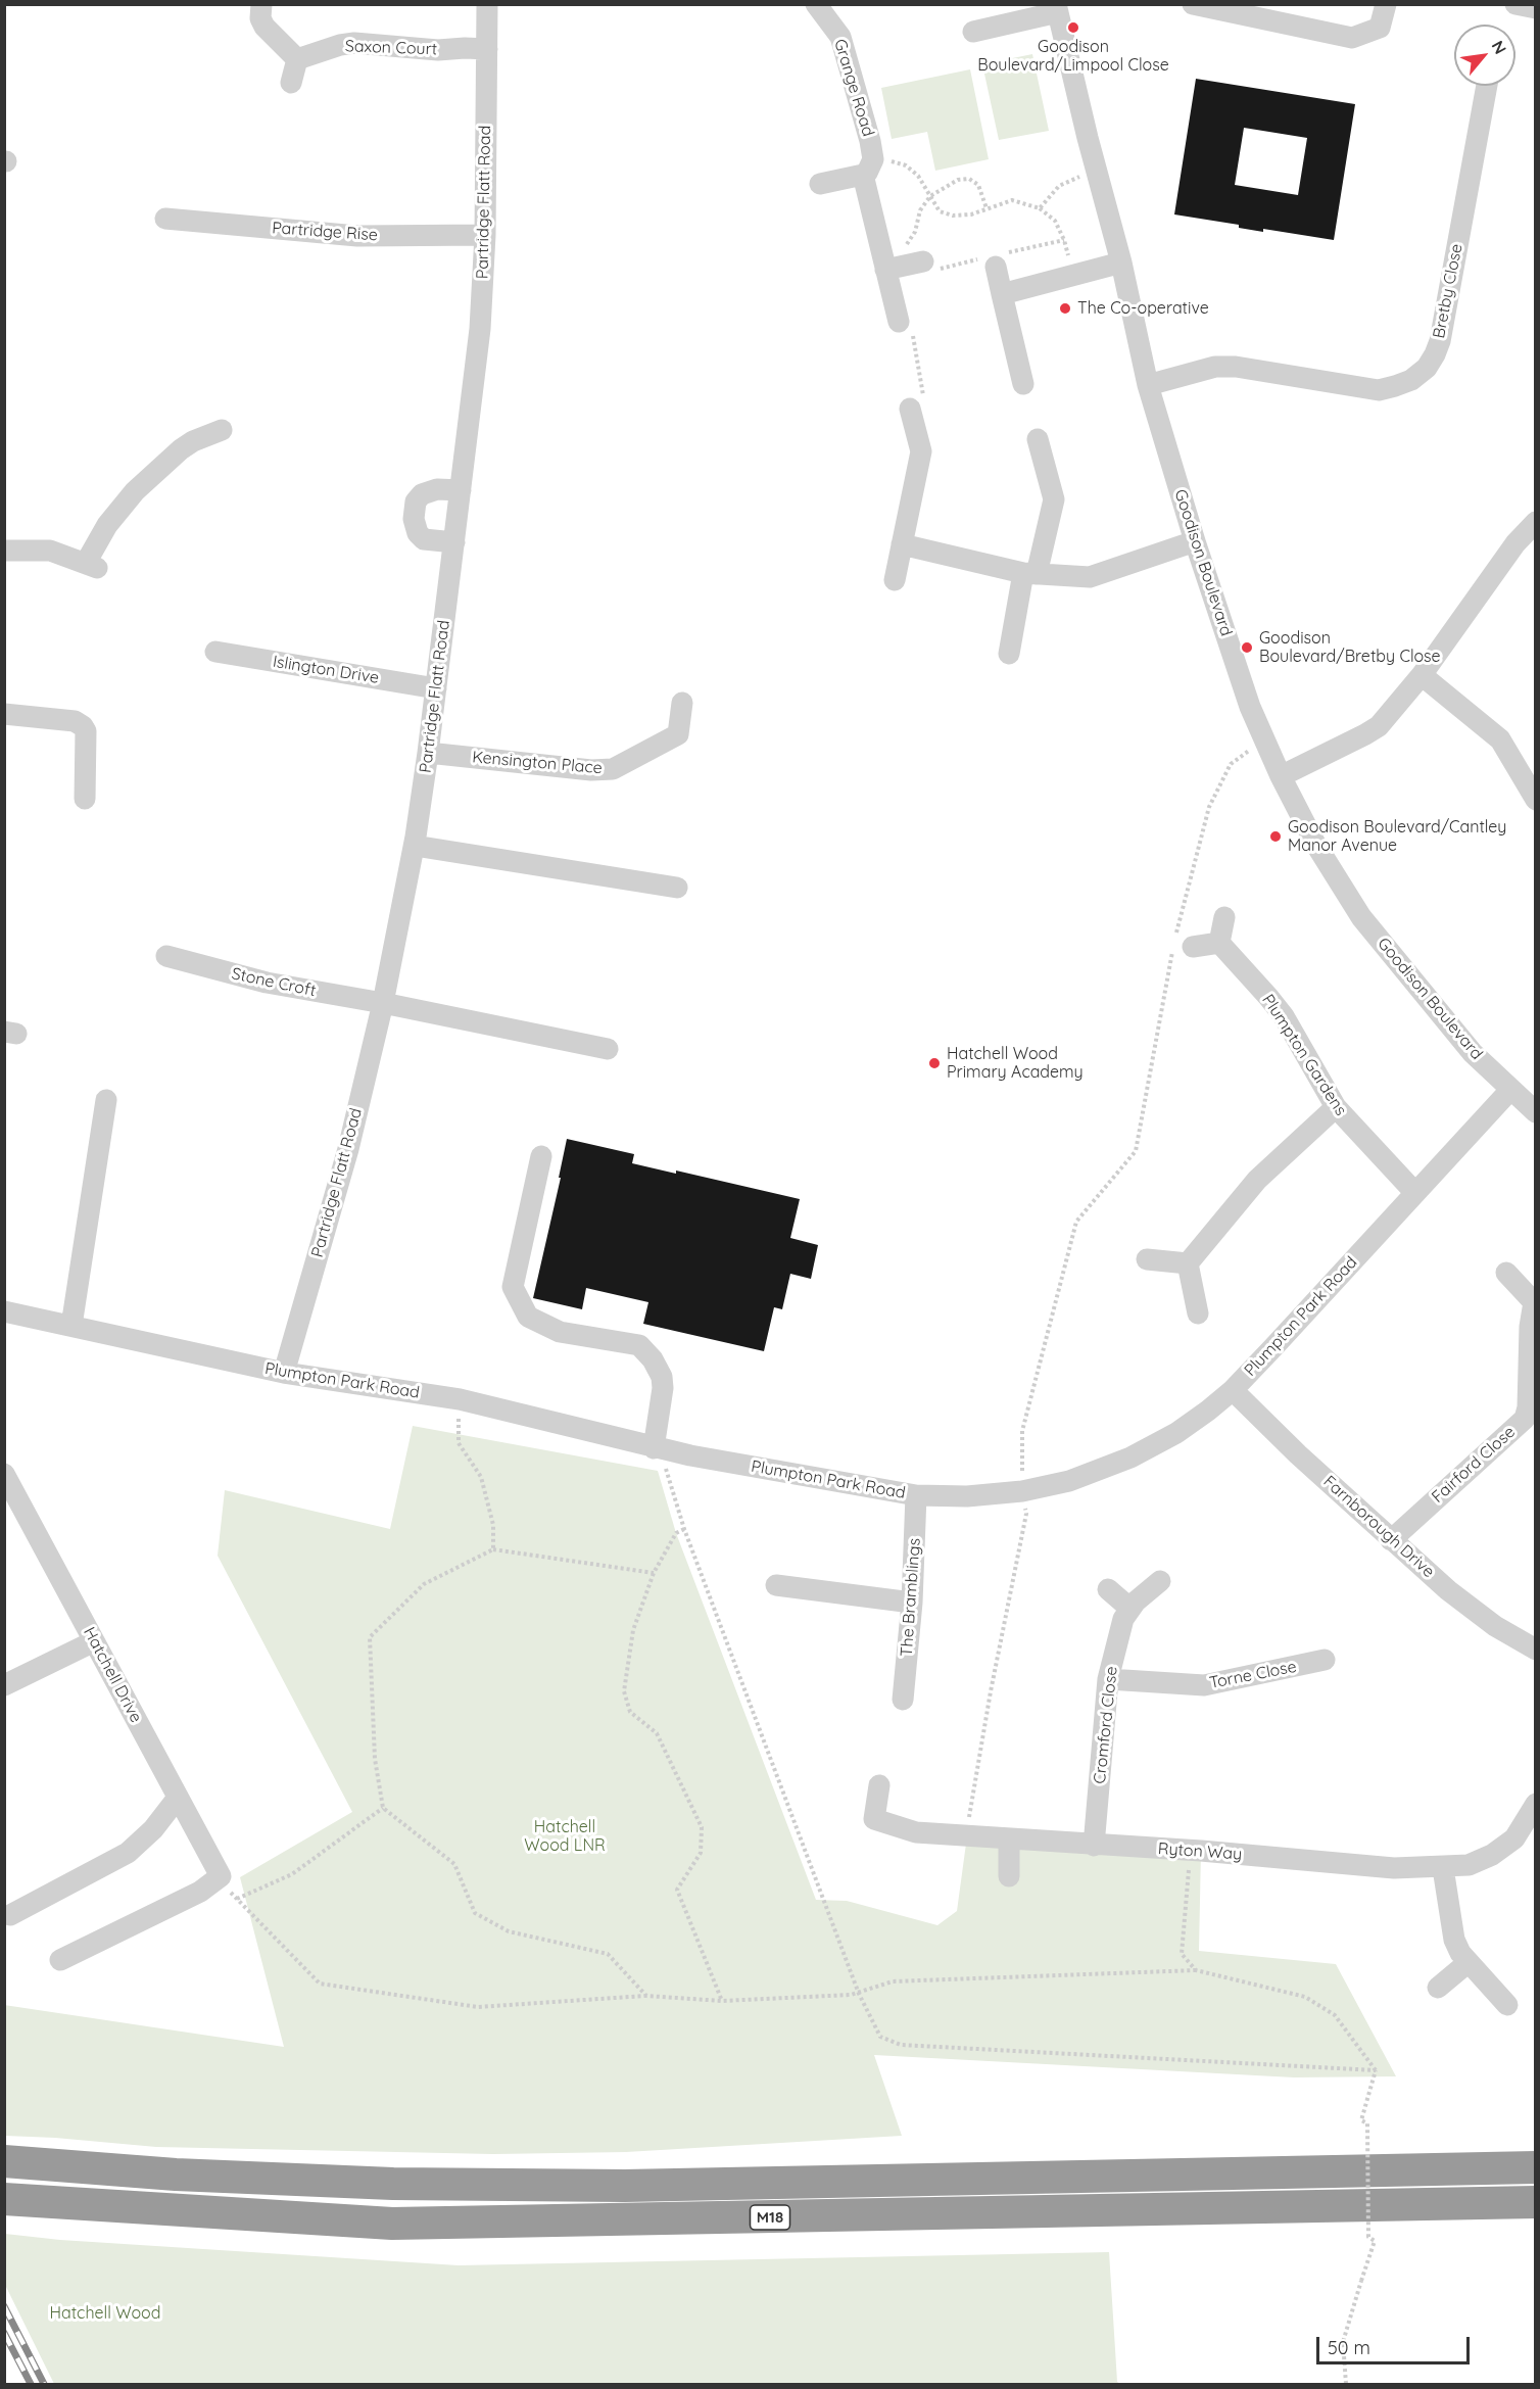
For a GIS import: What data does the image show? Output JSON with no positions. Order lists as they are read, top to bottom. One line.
{"streets":{"highway":["M18"],"street":["Saxon Court","Grange Road","Partridge Flatt Road","Partridge Rise","Bretby Close","Goodison Boulevard","Islington Drive","Kensington Place","Stone Croft","Plumpton Gardens","Plumpton Park Road","Fairford Close","Farnborough Drive","The Bramblings","Hatchell Drive","Torne Close","Cromford Close","Ryton Way"]},"crossings":[["Saxon Court","Partridge Flatt Road"],["Partridge Flatt Road","Partridge Rise"],["Partridge Flatt Road","Islington Drive"],["Partridge Flatt Road","Kensington Place"],["Partridge Flatt Road","Stone Croft"],["Partridge Flatt Road","Plumpton Park Road"],["Bretby Close","Goodison Boulevard"],["Goodison Boulevard","Plumpton Park Road"],["Plumpton Gardens","Plumpton Park Road"],["Plumpton Park Road","Farnborough Drive"],["Plumpton Park Road","The Bramblings"],["Fairford Close","Farnborough Drive"],["Torne Close","Cromford Close"],["Cromford Close","Ryton Way"]],"parks":["Hatchell Wood LNR","Hatchell Wood"],"places":["Goodison Boulevard/Limpool Close","The Co-operative","Goodison Boulevard/Bretby Close","Goodison Boulevard/Cantley Manor Avenue","Hatchell Wood Primary Academy"],"scale_bar":"50 m","north":"top right"}
